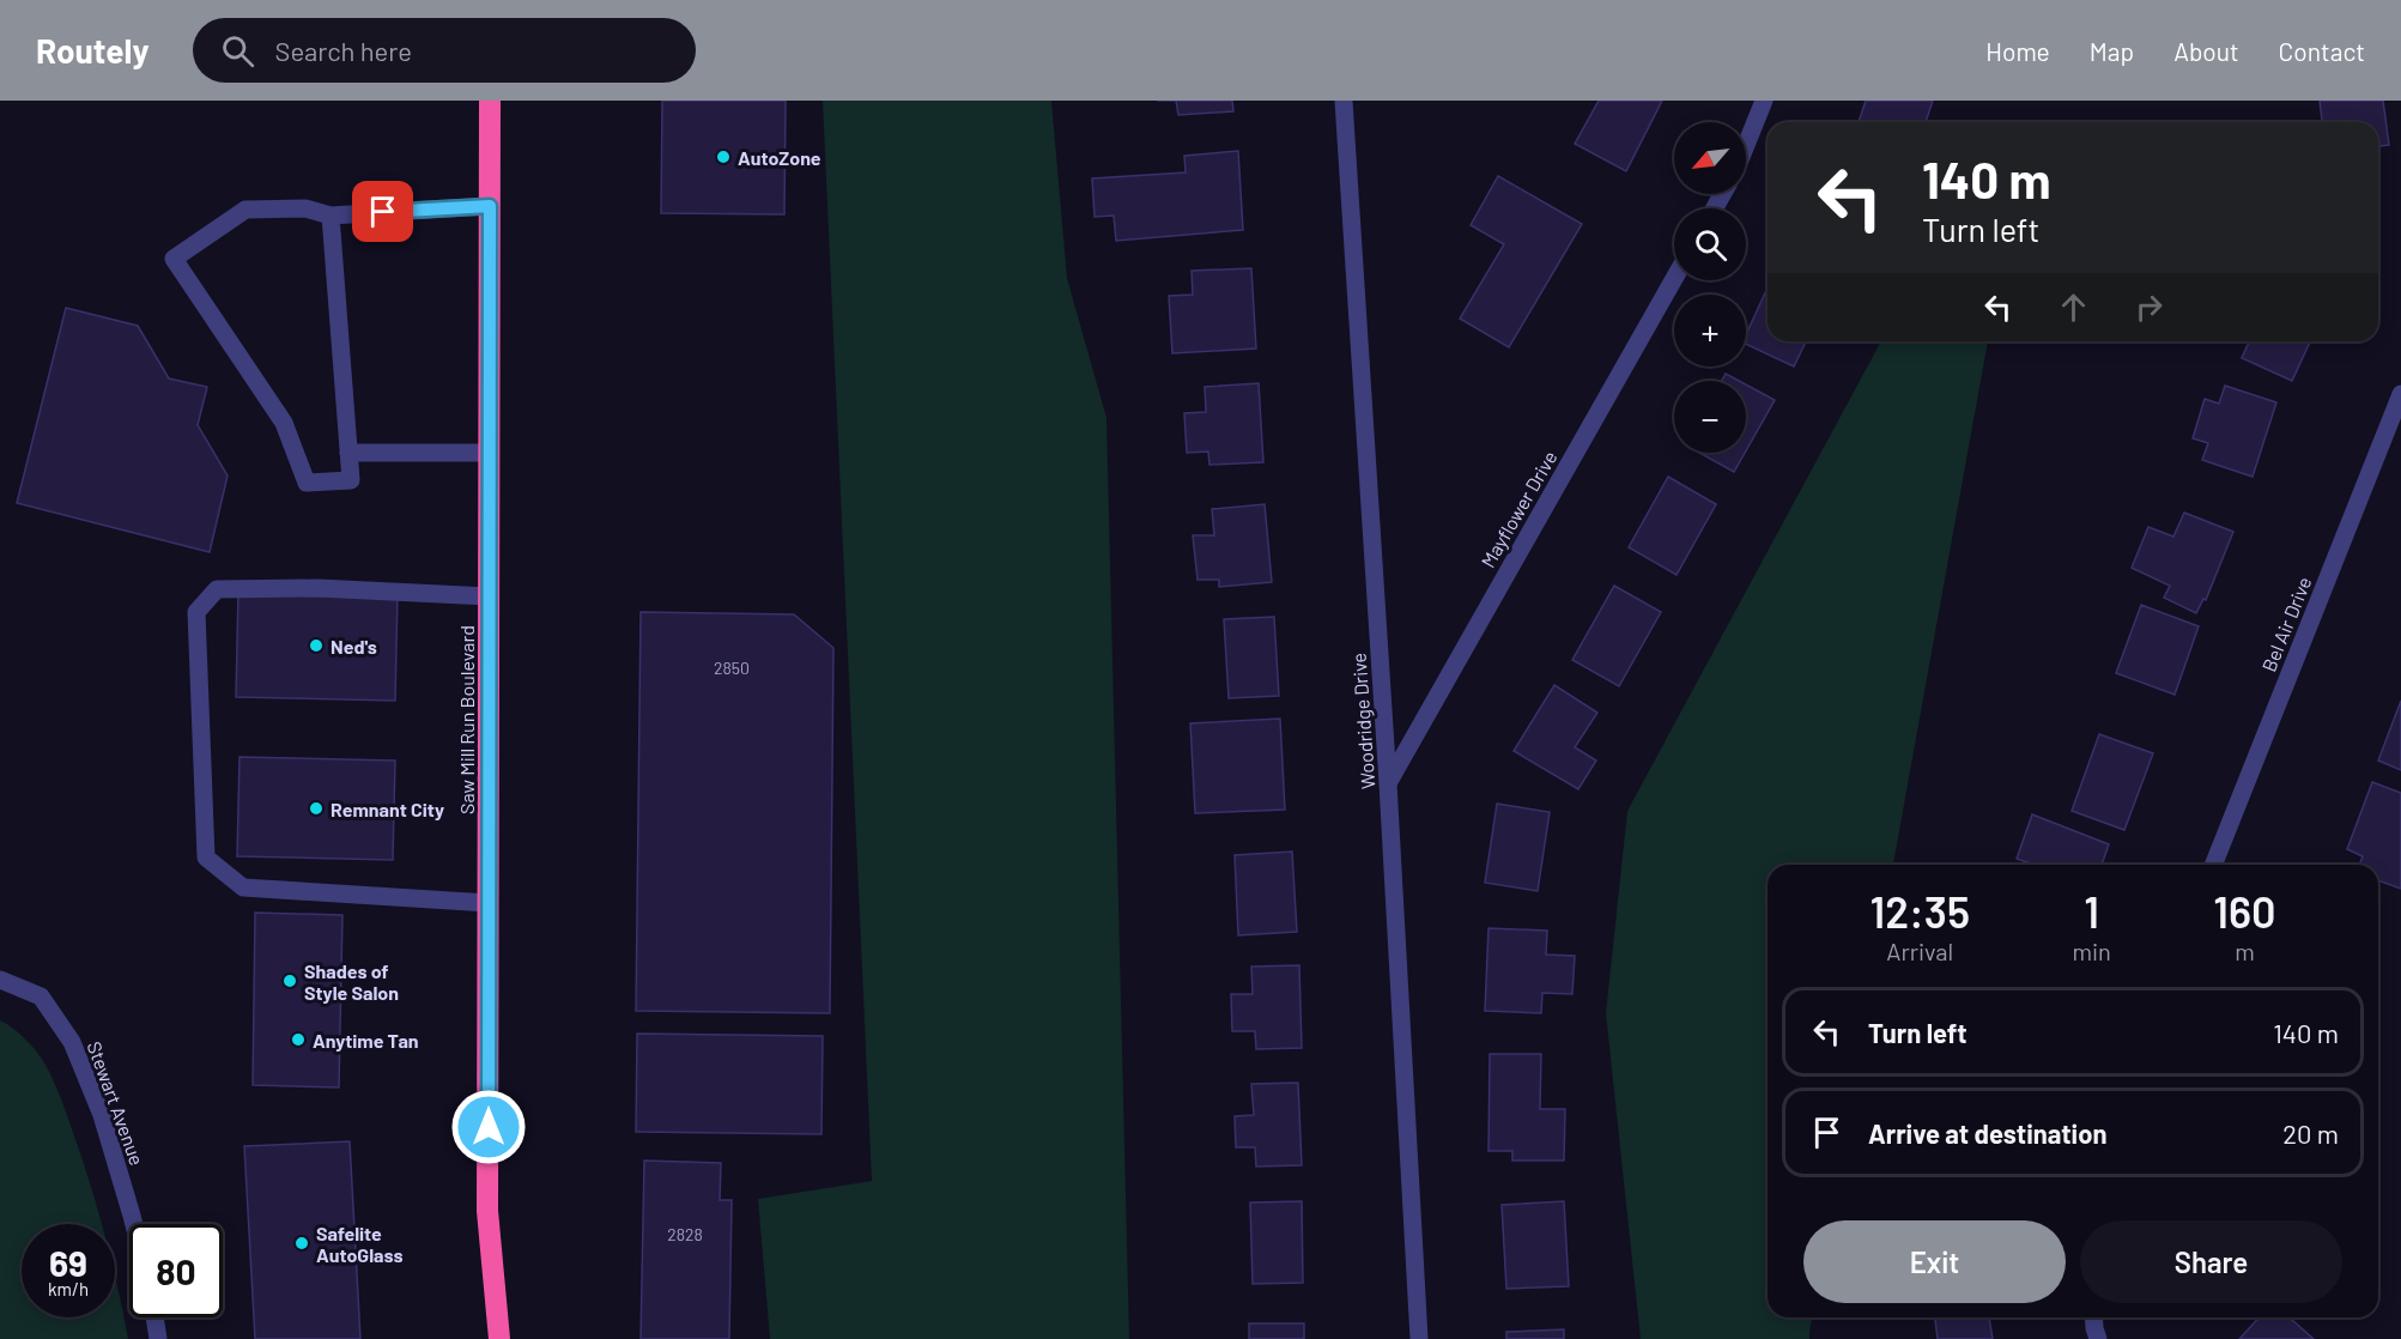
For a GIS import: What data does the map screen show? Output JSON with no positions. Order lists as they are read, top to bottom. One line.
{"streets":{"highway":["Saw Mill Run Boulevard"],"street":["Mayflower Drive","Bel Air Drive","Woodridge Drive","Stewart Avenue"]},"crossings":[["Mayflower Drive","Woodridge Drive"]],"places":["AutoZone","Ned's","Remnant City","Shades of Style Salon","Anytime Tan","Safelite AutoGlass"],"house_numbers":["2850","2828"],"north":"bottom left","page":{"header":"Routely","search":"Search here","nav":["Home","Map","About","Contact"],"map_buttons":["+","−"],"turn":["140 m","Turn left"],"eta":["12:35","Arrival","1","min","160","m"],"list":[{"name":"Turn left","value":"140 m"},{"name":"Arrive at destination","value":"20 m"}],"buttons":["Exit","Share"],"speed":"69 km/h","limit":"80"}}
